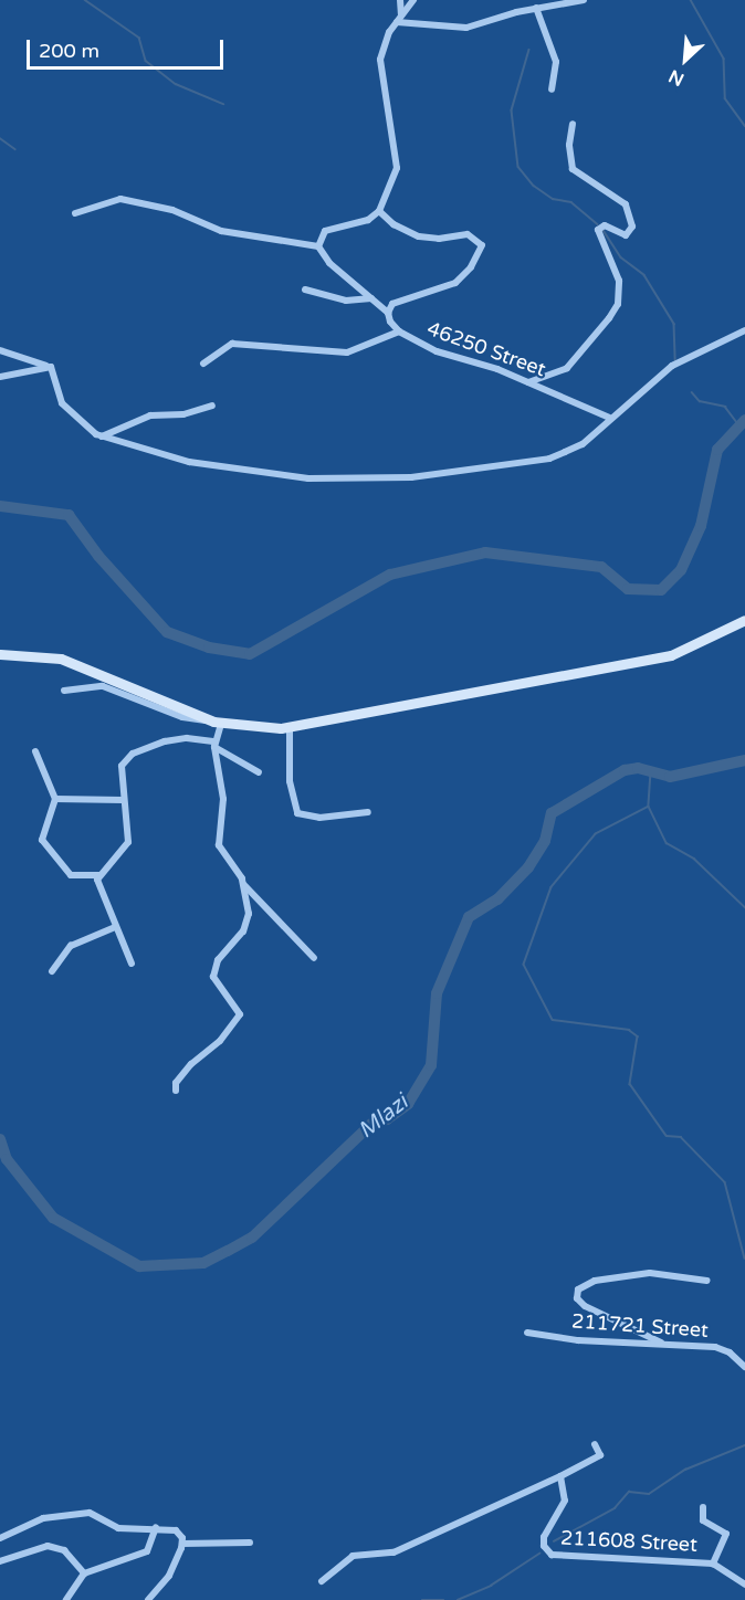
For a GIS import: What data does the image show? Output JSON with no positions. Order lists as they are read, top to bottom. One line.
{"streets":{"street":["46250 Street","211721 Street","211608 Street"]},"water":["Mlazi"],"scale_bar":"200 m","north":"bottom left"}
